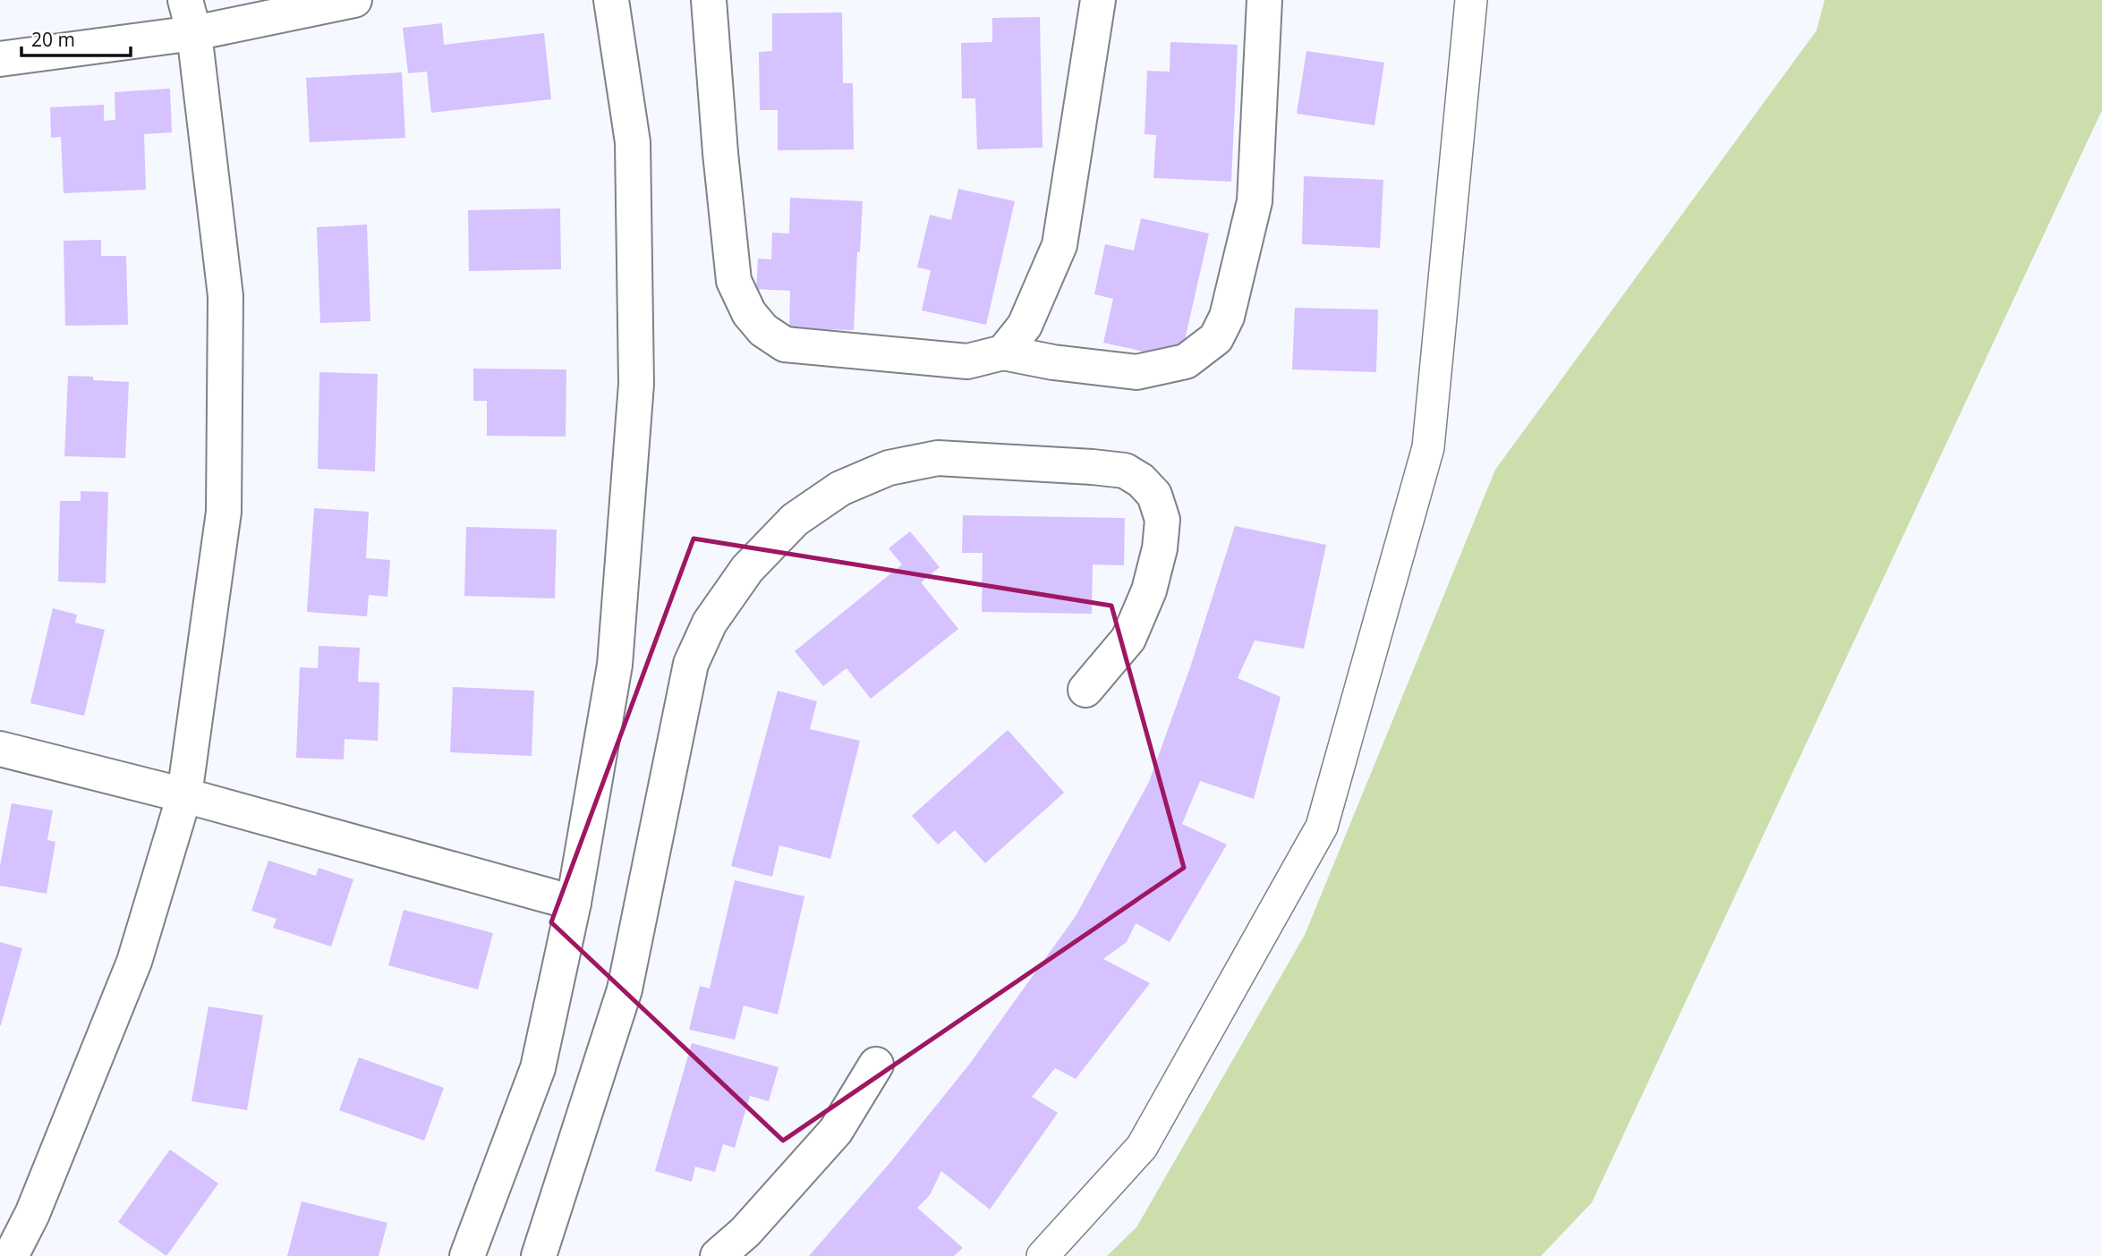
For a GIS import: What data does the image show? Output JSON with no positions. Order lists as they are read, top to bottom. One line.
{"scale_bar":"20 m"}
